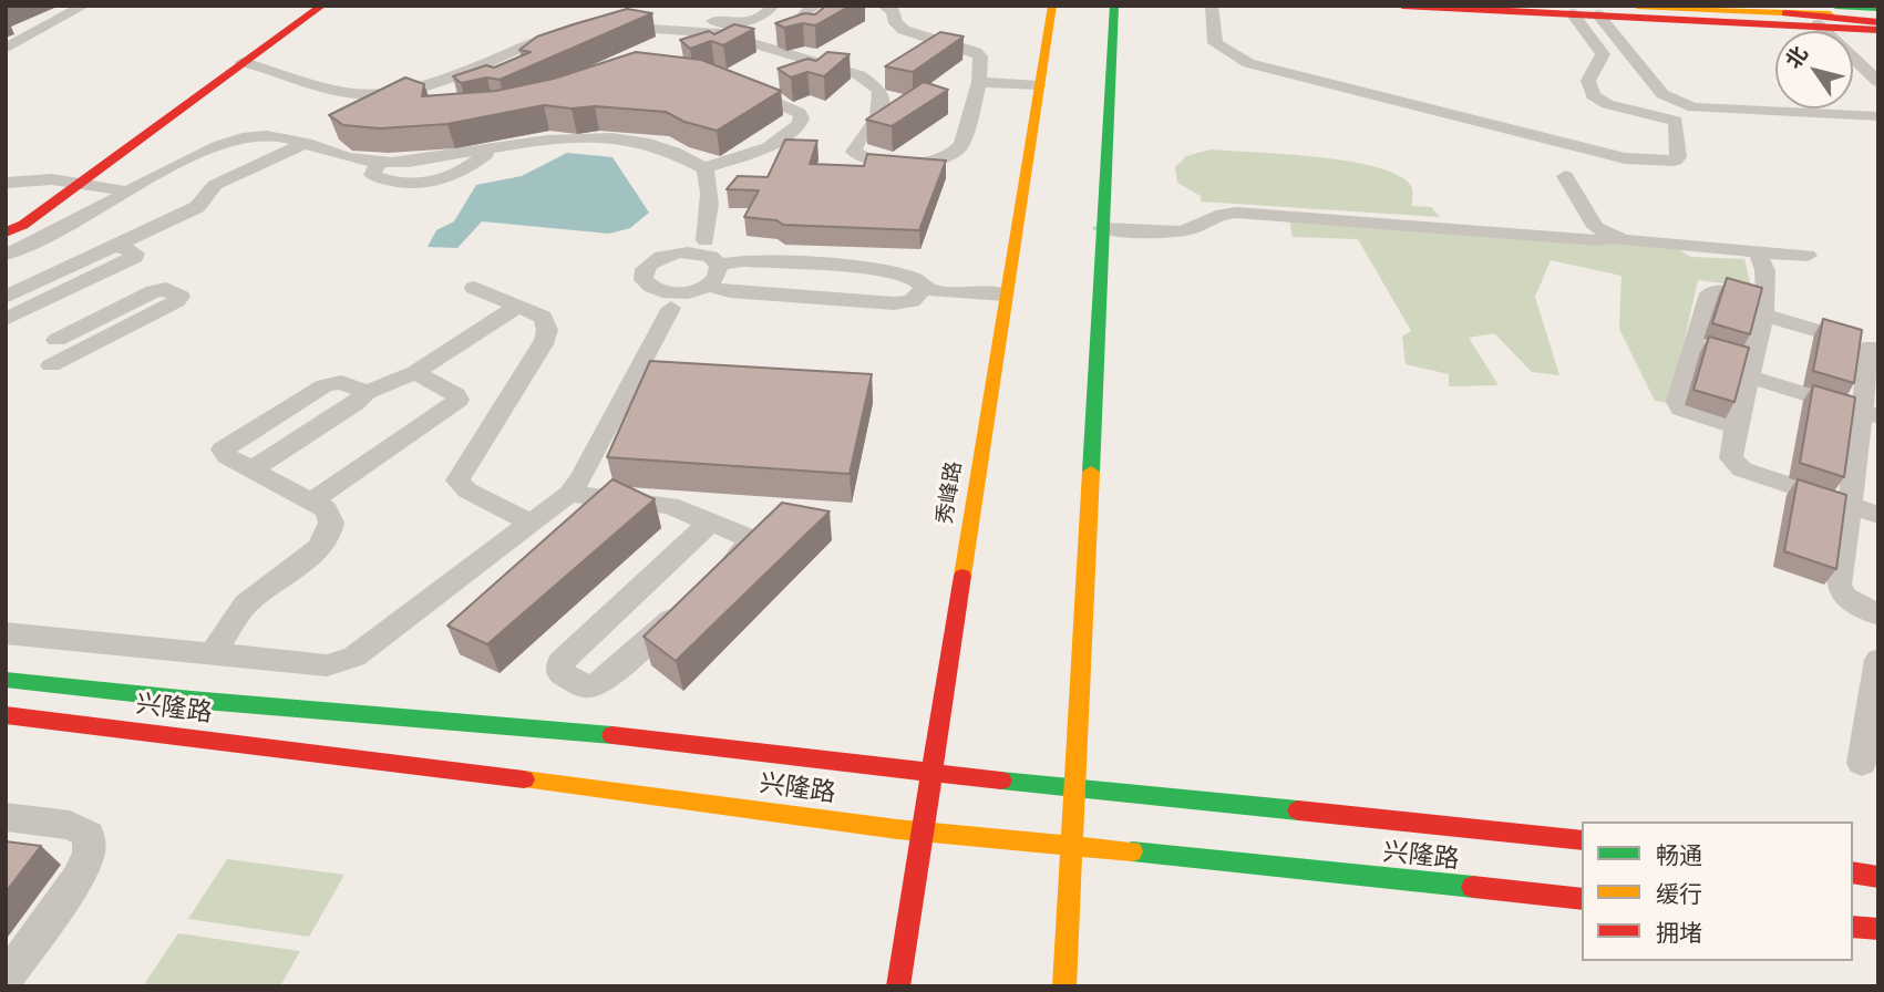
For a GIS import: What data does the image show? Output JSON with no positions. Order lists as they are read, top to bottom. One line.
{"streets":{"main road":["秀峰路","兴隆路"]},"crossings":[["秀峰路","兴隆路"]],"legend":["畅通","缓行","拥堵"],"north":"top left"}
